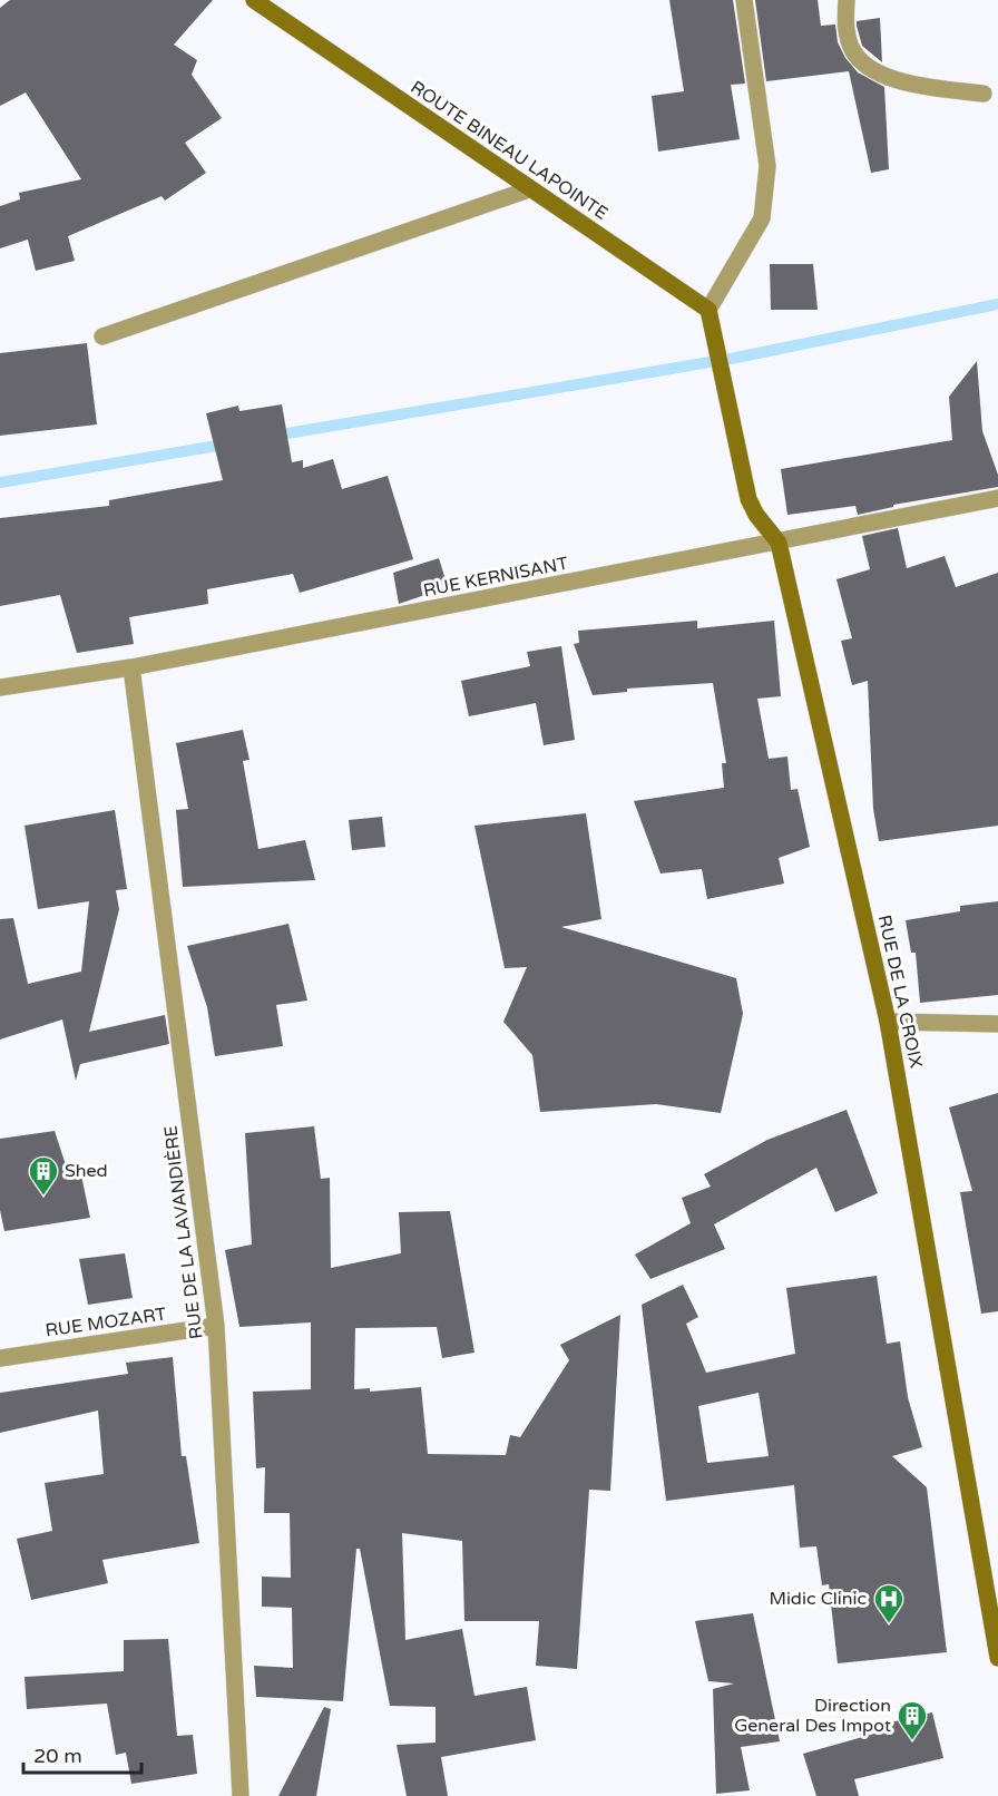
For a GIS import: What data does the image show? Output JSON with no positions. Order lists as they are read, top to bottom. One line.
{"streets":{"street":["ROUTE BINEAU LAPOINTE","RUE KERNISANT","RUE DE LA CROIX","RUE DE LA LAVANDIÈRE","RUE MOZART"]},"crossings":[["ROUTE BINEAU LAPOINTE","RUE DE LA CROIX"],["RUE KERNISANT","RUE DE LA CROIX"],["RUE KERNISANT","RUE DE LA LAVANDIÈRE"],["RUE DE LA LAVANDIÈRE","RUE MOZART"]],"places":{"building":["Shed","Direction General Des Impot"],"hospital":["Midic Clinic"]},"scale_bar":"20 m"}
